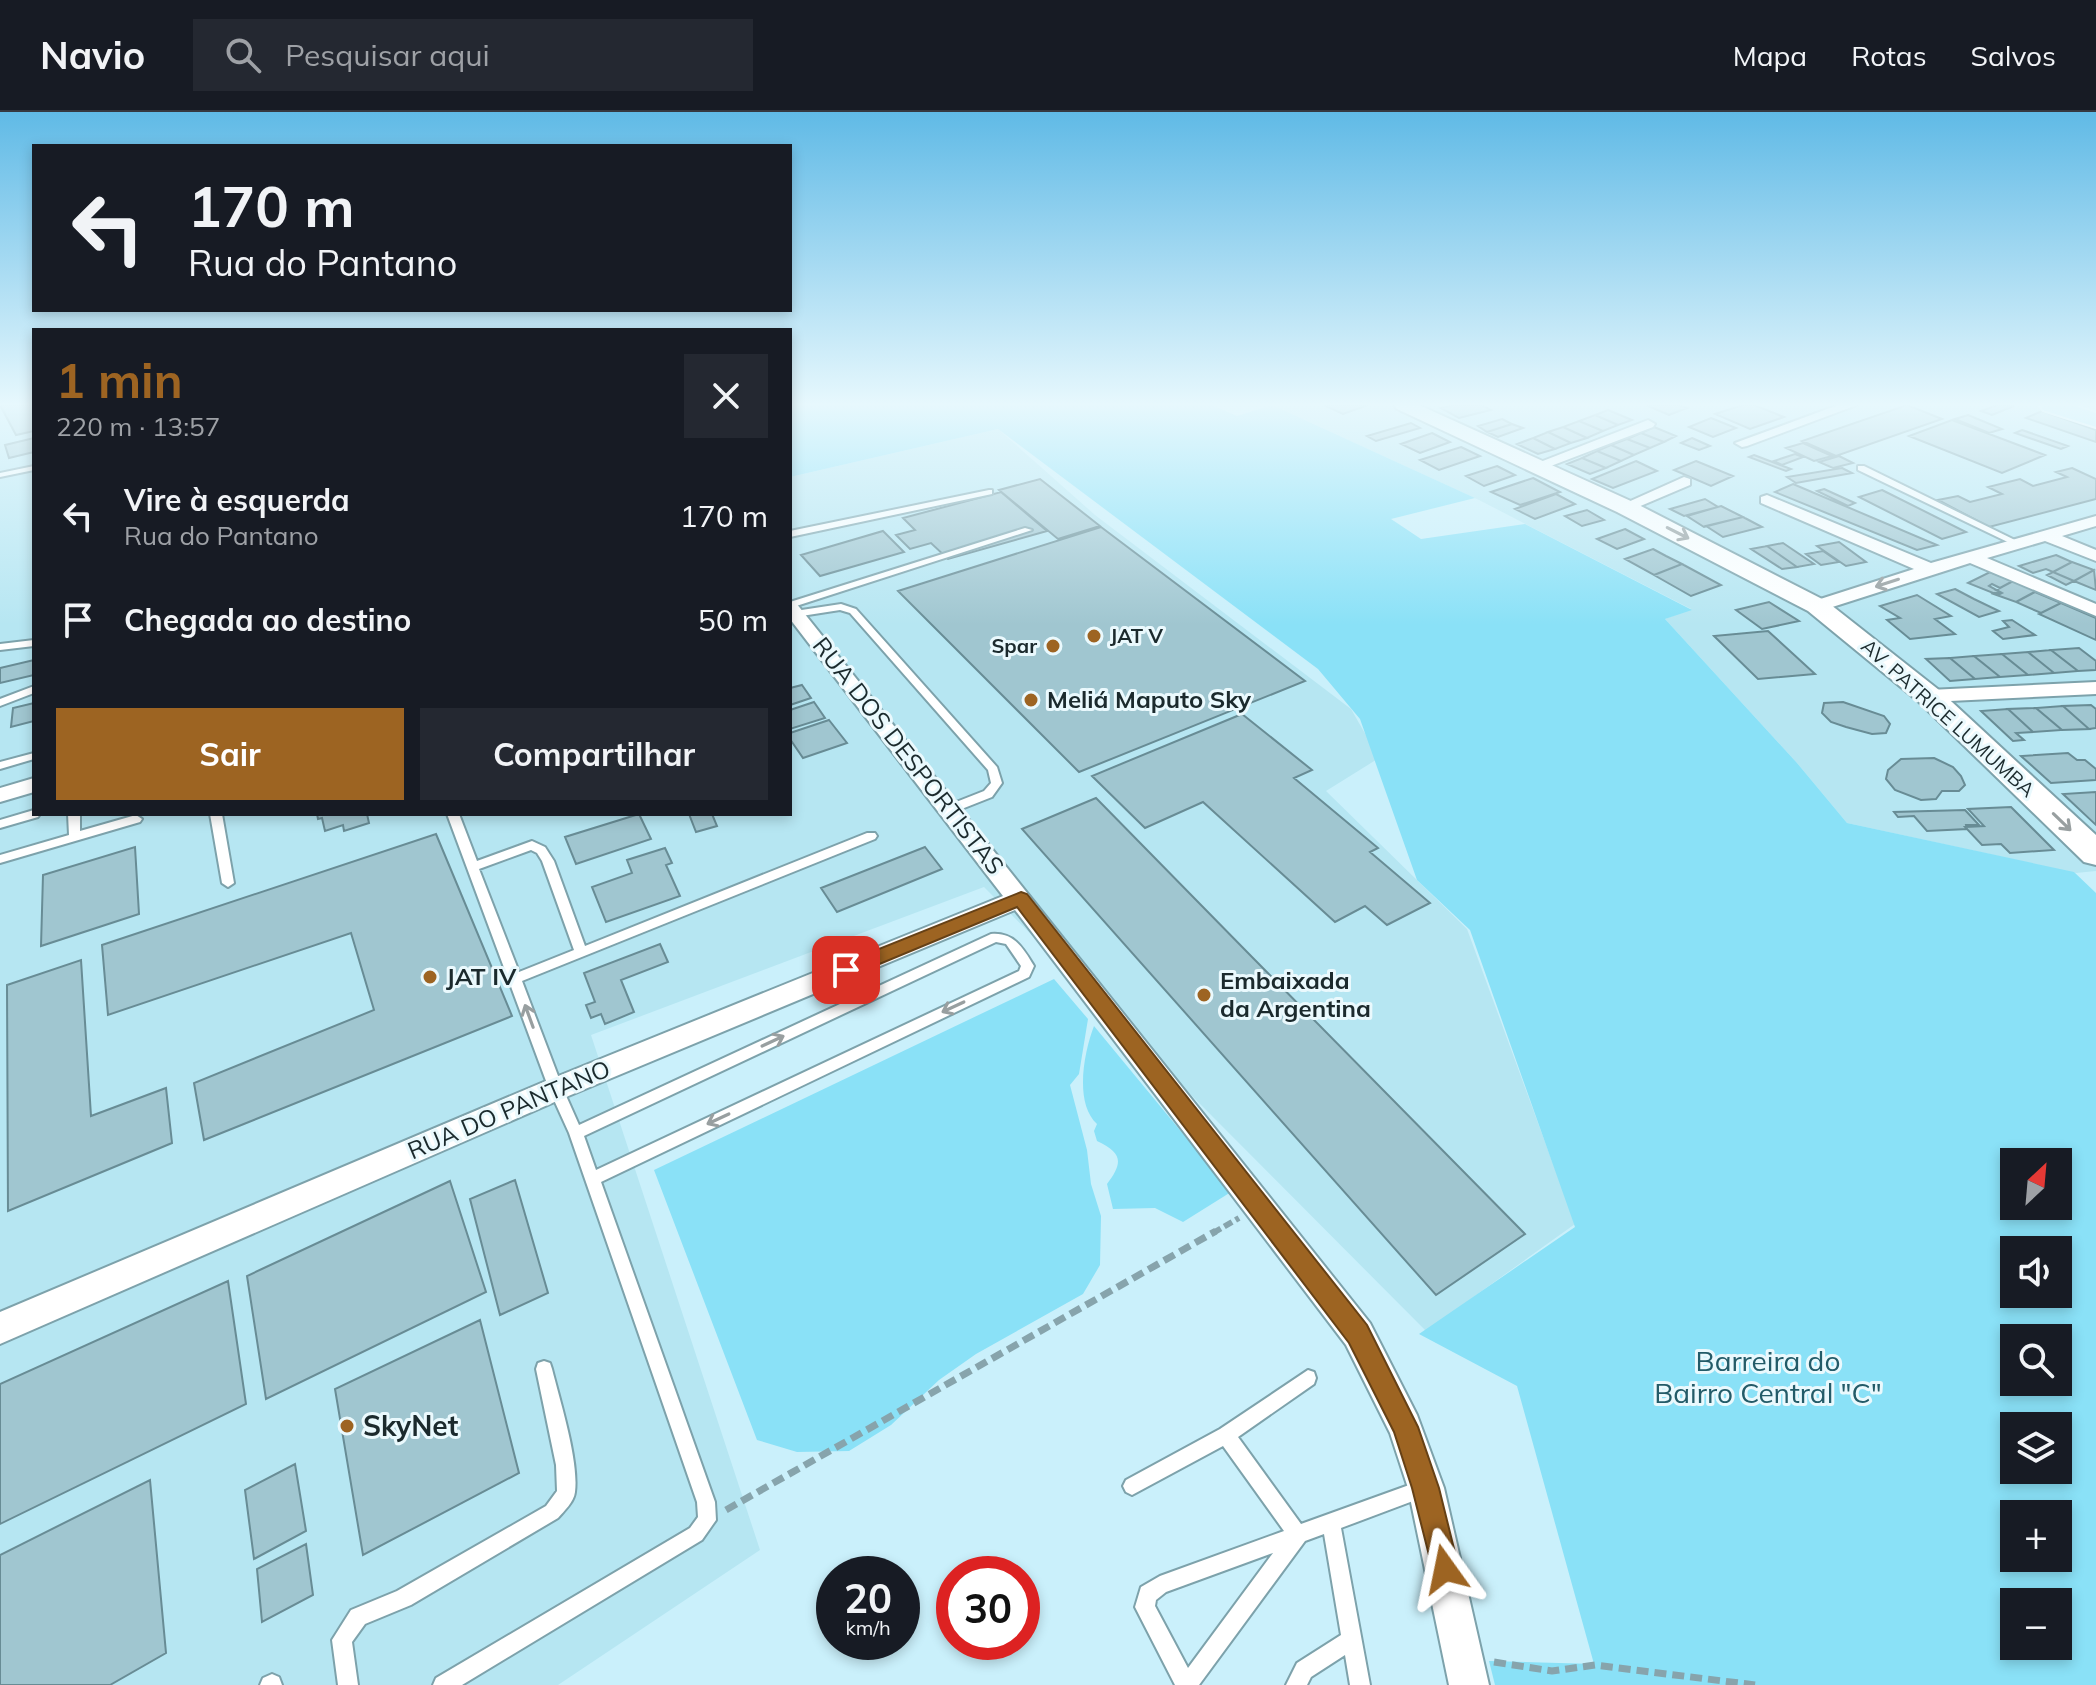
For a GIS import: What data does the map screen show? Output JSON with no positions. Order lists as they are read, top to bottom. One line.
{"streets":{"main road":["AV. PATRICE LUMUMBA"],"street":["RUA DOS DESPORTISTAS","RUA DO PANTANO"]},"crossings":[["RUA DOS DESPORTISTAS","RUA DO PANTANO"]],"one_way":["AV. PATRICE LUMUMBA"],"parks":["Barreira do Bairro Central \"C\""],"places":["JAT V","Spar","Meliá Maputo Sky","JAT IV","Embaixada da Argentina","SkyNet"],"north":"top right","page":{"header":"Navio","search":"Pesquisar aqui","nav":["Mapa","Rotas","Salvos"],"turn":["170 m","Rua do Pantano"],"heading":["1 min","220 m · 13:57"],"list":[{"name":"Vire à esquerda","note":"Rua do Pantano","value":"170 m"},{"name":"Chegada ao destino","value":"50 m"}],"buttons":["Sair","Compartilhar"],"map_buttons":["+","−"],"speed":"20 km/h","limit":"30"}}
